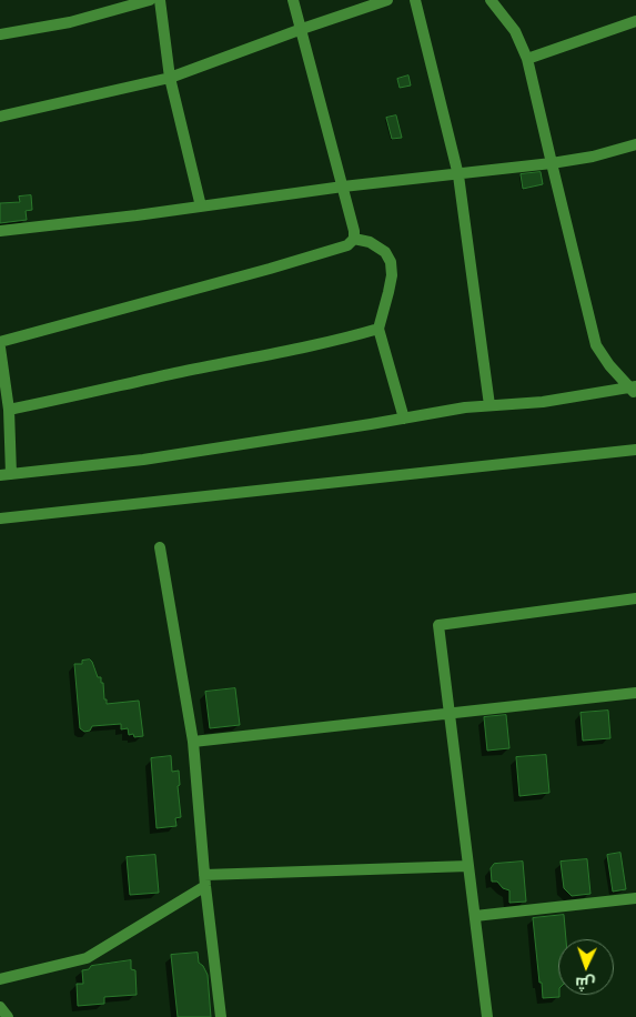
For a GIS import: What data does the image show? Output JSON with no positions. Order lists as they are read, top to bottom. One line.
{"north":"bottom"}
